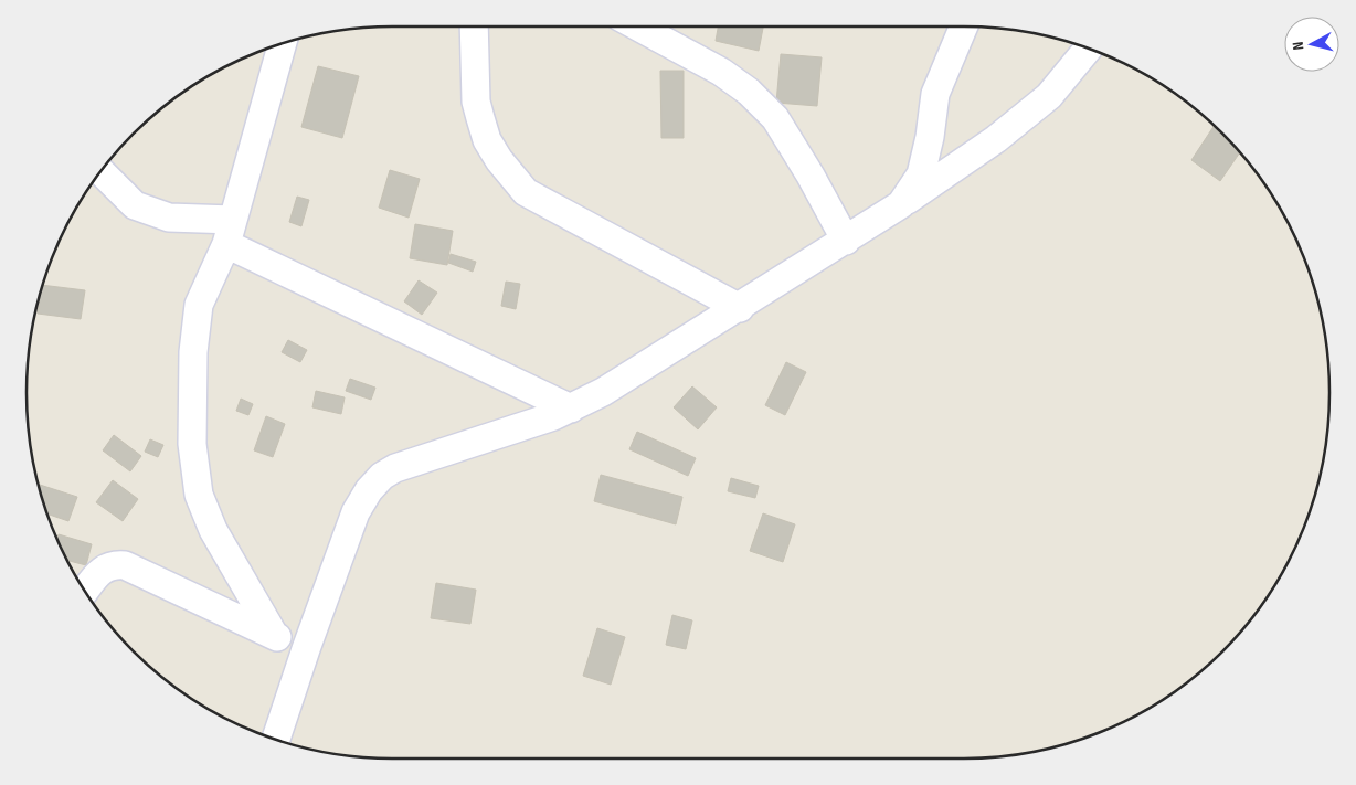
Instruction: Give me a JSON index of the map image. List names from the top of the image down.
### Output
{
  "north": "left"
}
